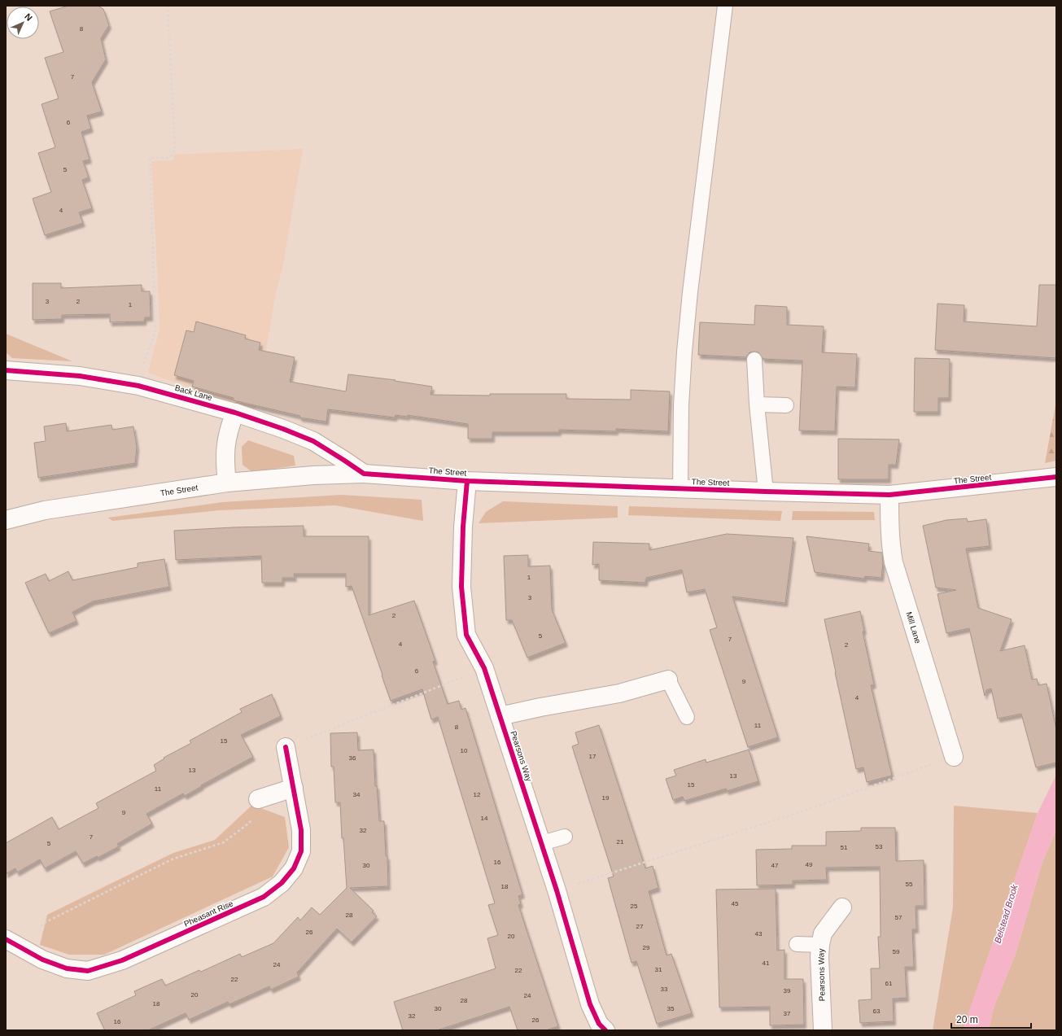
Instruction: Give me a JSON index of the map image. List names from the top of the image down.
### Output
{
  "streets": {
    "street": [
      "Back Lane",
      "The Street",
      "Mill Lane",
      "Pearsons Way",
      "Pheasant Rise"
    ]
  },
  "crossings": [
    ["Back Lane", "The Street"],
    ["The Street", "Mill Lane"],
    ["The Street", "Pearsons Way"]
  ],
  "water": ["Belstead Brook"],
  "house_numbers": [
    "8",
    "7",
    "6",
    "5",
    "4",
    "3",
    "2",
    "1",
    "1",
    "3",
    "2",
    "5",
    "7",
    "4",
    "2",
    "6",
    "9",
    "4",
    "11",
    "8",
    "15",
    "10",
    "17",
    "36",
    "13",
    "13",
    "15",
    "11",
    "34",
    "12",
    "19",
    "9",
    "14",
    "32",
    "7",
    "21",
    "5",
    "53",
    "51",
    "16",
    "49",
    "30",
    "47",
    "55",
    "18",
    "45",
    "25",
    "28",
    "57",
    "27",
    "26",
    "43",
    "20",
    "29",
    "59",
    "41",
    "24",
    "31",
    "22",
    "22",
    "61",
    "33",
    "39",
    "20",
    "24",
    "28",
    "18",
    "30",
    "35",
    "63",
    "37",
    "32",
    "26",
    "16"
  ],
  "scale_bar": "20 m",
  "north": "top right"
}
